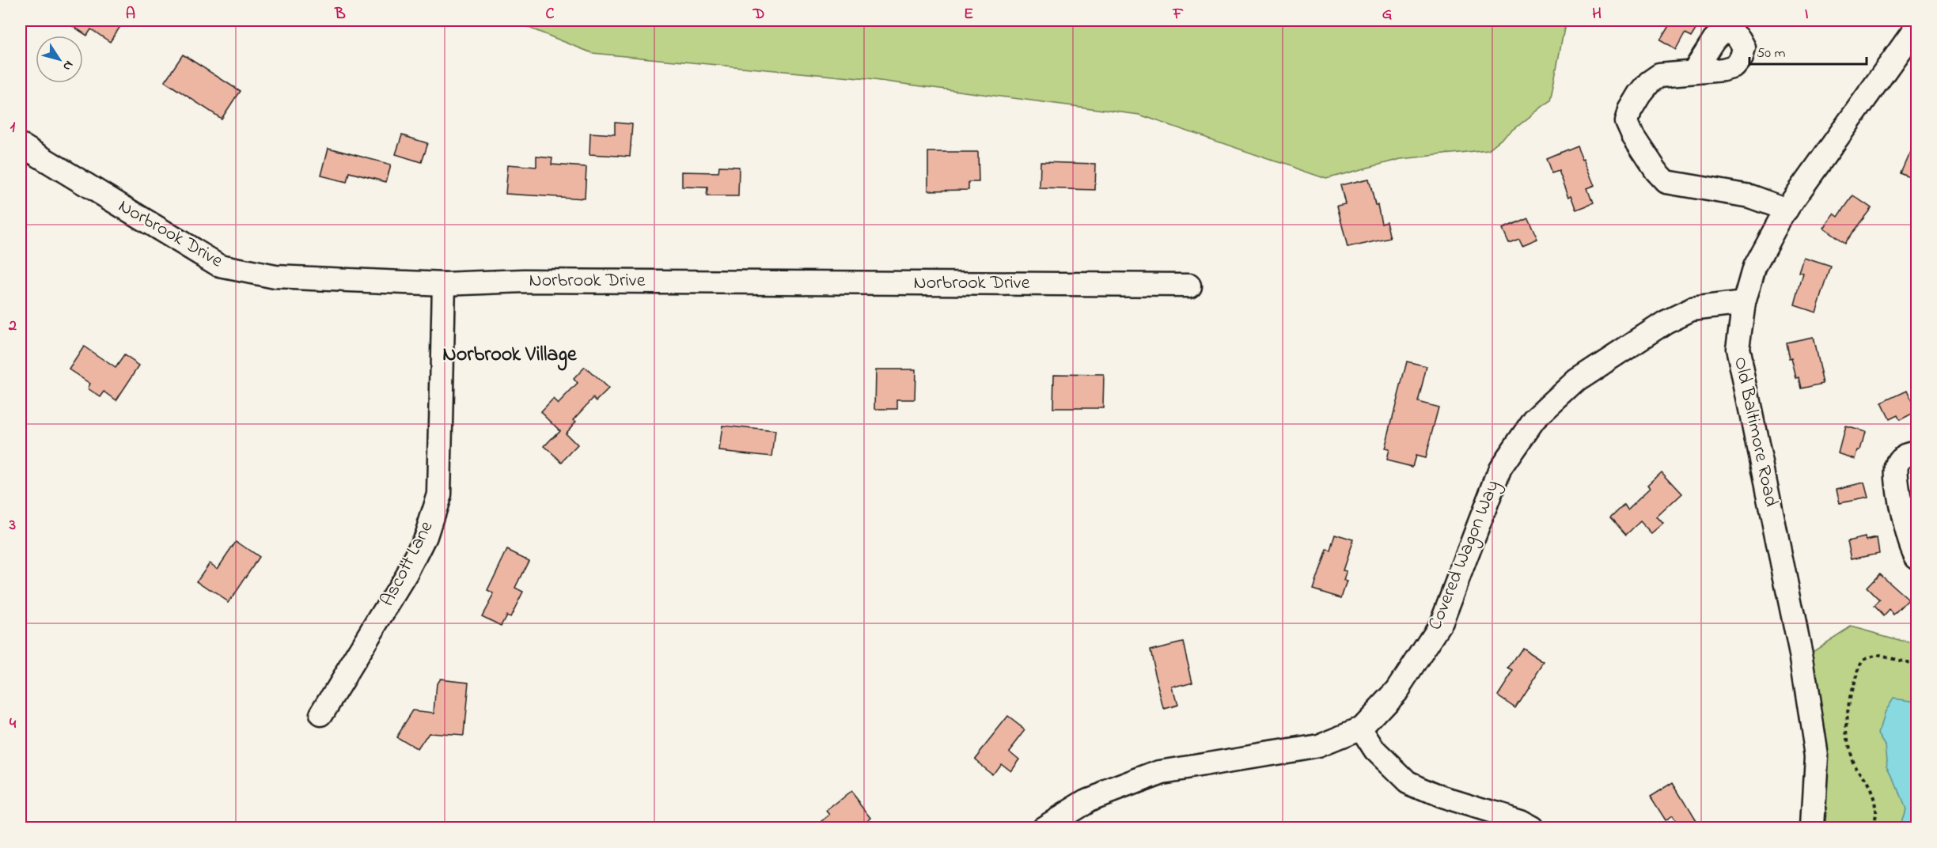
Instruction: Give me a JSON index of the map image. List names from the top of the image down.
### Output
{
  "streets": {
    "street": [
      "Norbrook Drive",
      "Old Baltimore Road",
      "Covered Wagon Way",
      "Ascott Lane"
    ]
  },
  "crossings": [
    ["Norbrook Drive", "Ascott Lane"],
    ["Old Baltimore Road", "Covered Wagon Way"]
  ],
  "districts": ["Norbrook Village"],
  "scale_bar": "50 m",
  "north": "bottom right",
  "grid": {
    "columns": [
      "A",
      "B",
      "C",
      "D",
      "E",
      "F",
      "G",
      "H",
      "I"
    ],
    "rows": [
      "1",
      "2",
      "3",
      "4"
    ]
  }
}
